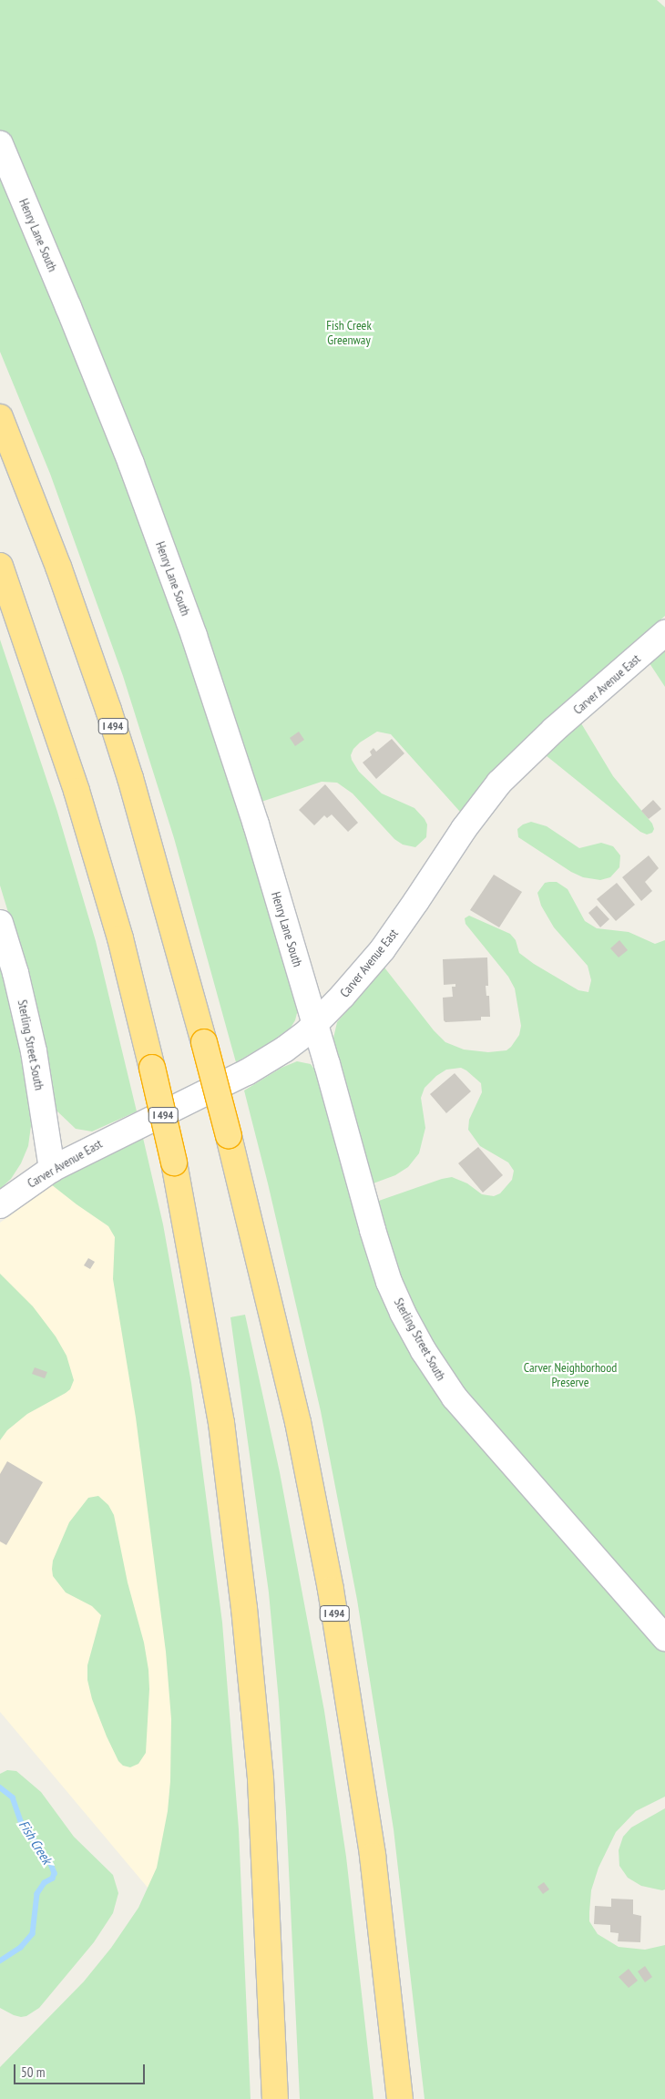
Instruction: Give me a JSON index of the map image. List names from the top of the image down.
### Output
{
  "streets": {
    "highway": ["I 494"],
    "street": ["Henry Lane South", "Carver Avenue East", "Sterling Street South"]
  },
  "crossings": [
    ["Henry Lane South", "Carver Avenue East"],
    ["Henry Lane South", "Sterling Street South"],
    ["Carver Avenue East", "Sterling Street South"]
  ],
  "water": ["Fish Creek"],
  "parks": ["Fish Creek Greenway", "Carver Neighborhood Preserve"],
  "scale_bar": "50 m"
}
